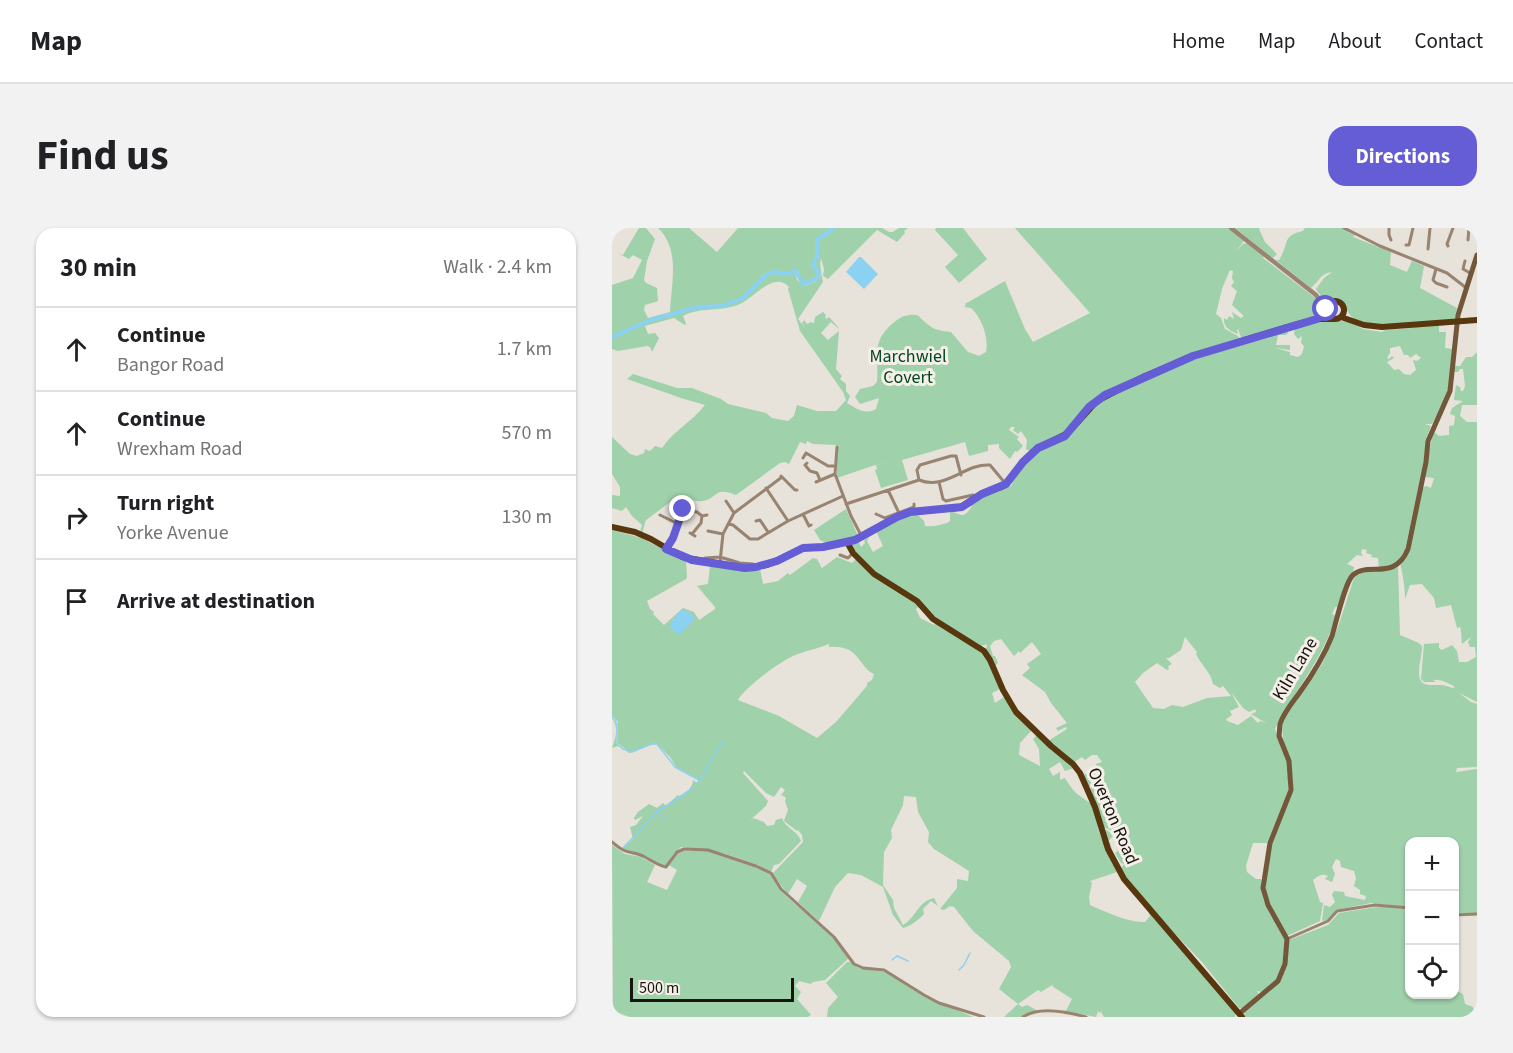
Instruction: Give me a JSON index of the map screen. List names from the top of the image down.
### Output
{
  "streets": {
    "main road": ["Kiln Lane", "Overton Road"]
  },
  "parks": ["Marchwiel Covert"],
  "scale_bar": "500 m",
  "page": {
    "header": "Map",
    "nav": [
      "Home",
      "Map",
      "About",
      "Contact"
    ],
    "title": "Find us",
    "buttons": "Directions",
    "heading": ["30 min", "Walk · 2.4 km"],
    "list": [
      ["Continue", "Bangor Road", "1.7 km"],
      ["Continue", "Wrexham Road", "570 m"],
      ["Turn right", "Yorke Avenue", "130 m"],
      "Arrive at destination"
    ],
    "map_buttons": ["+", "−"],
    "scale": "500 m"
  }
}
